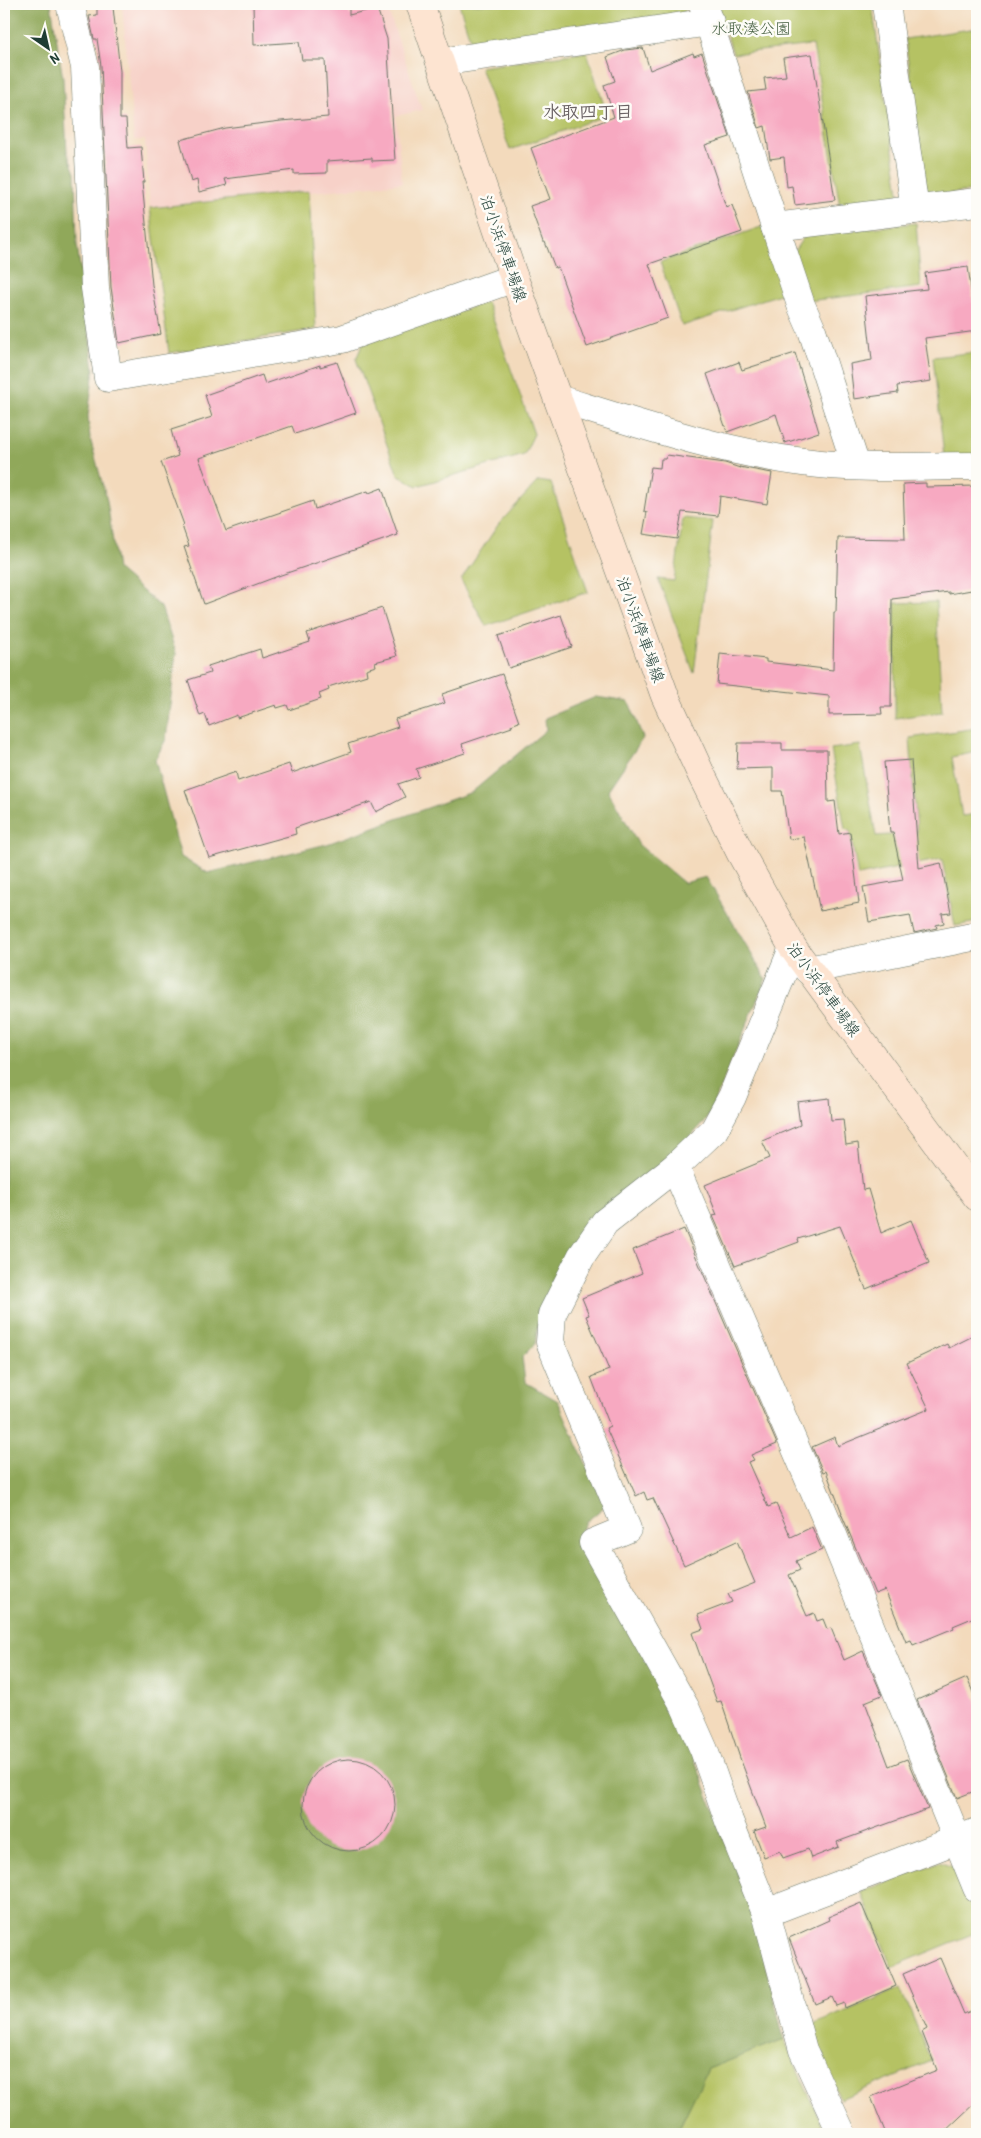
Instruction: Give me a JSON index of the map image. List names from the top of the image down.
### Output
{
  "streets": {
    "main road": ["泊小浜停車場線"]
  },
  "districts": ["水取四丁目"],
  "parks": ["水取湊公園"],
  "north": "bottom right"
}
